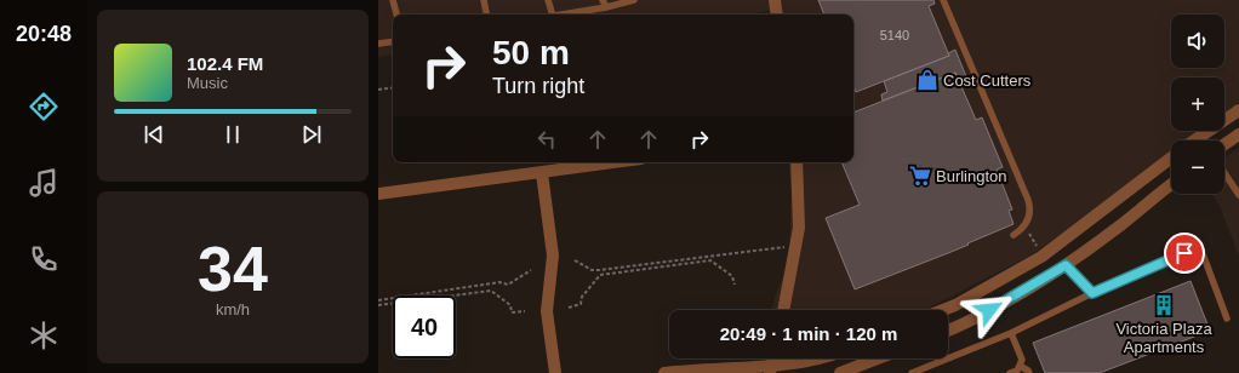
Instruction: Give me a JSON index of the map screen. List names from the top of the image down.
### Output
{
  "places": {
    "shop": ["Cost Cutters"],
    "supermarket": ["Burlington"],
    "building": ["Victoria Plaza Apartments"]
  },
  "house_numbers": ["5140"],
  "page": {
    "tabs": "20:48",
    "map_buttons": ["+", "−"],
    "turn": ["50 m", "Turn right"],
    "song": ["102.4 FM", "Music"],
    "tile": ["34", "km/h"],
    "limit": "40",
    "trip": "20:49 · 1 min · 120 m"
  }
}
